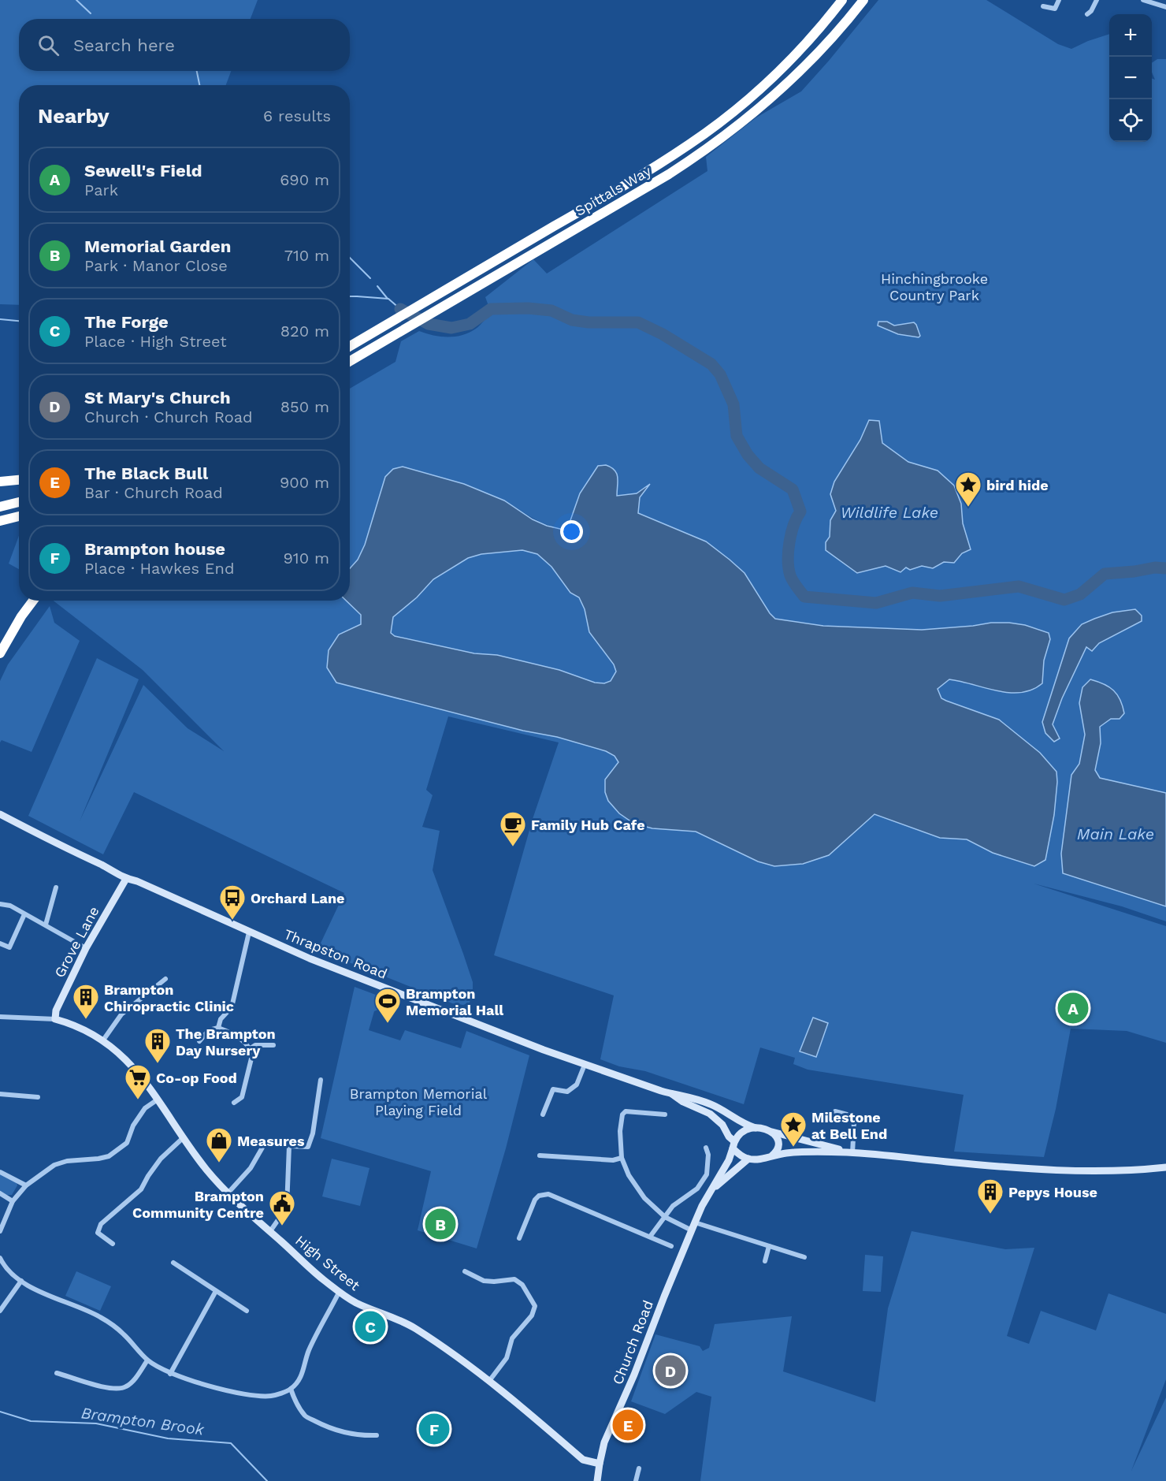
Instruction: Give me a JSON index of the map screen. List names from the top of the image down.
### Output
{
  "streets": {
    "highway": ["Spittals Way"],
    "main road": [
      "Grove Lane",
      "Thrapston Road",
      "High Street",
      "Church Road"
    ]
  },
  "crossings": [
    ["Grove Lane", "Thrapston Road"],
    ["Grove Lane", "High Street"],
    ["Thrapston Road", "Church Road"],
    ["High Street", "Church Road"]
  ],
  "water": ["Wildlife Lake", "Main Lake", "Brampton Brook"],
  "parks": ["Hinchingbrooke Country Park", "Brampton Memorial Playing Field"],
  "places": {
    "place": ["bird hide", "Milestone at Bell End"],
    "cafe": ["Family Hub Cafe"],
    "bus stop": ["Orchard Lane"],
    "building": ["Brampton Chiropractic Clinic", "The Brampton Day Nursery", "Pepys House"],
    "sports": ["Brampton Memorial Hall"],
    "supermarket": ["Co-op Food"],
    "shop": ["Measures"],
    "public building": ["Brampton Community Centre"]
  },
  "page": {
    "map_buttons": ["+", "−"],
    "search": "Search here",
    "heading": ["Nearby", "6 results"],
    "list": [
      {
        "mark": "A",
        "name": "Sewell's Field",
        "note": "Park",
        "value": "690 m"
      },
      {
        "mark": "B",
        "name": "Memorial Garden",
        "note": "Park · Manor Close",
        "value": "710 m"
      },
      {
        "mark": "C",
        "name": "The Forge",
        "note": "Place · High Street",
        "value": "820 m"
      },
      {
        "mark": "D",
        "name": "St Mary's Church",
        "note": "Church · Church Road",
        "value": "850 m"
      },
      {
        "mark": "E",
        "name": "The Black Bull",
        "note": "Bar · Church Road",
        "value": "900 m"
      },
      {
        "mark": "F",
        "name": "Brampton house",
        "note": "Place · Hawkes End",
        "value": "910 m"
      }
    ],
    "pins": [
      "A",
      "B",
      "C",
      "D",
      "E",
      "F"
    ]
  }
}
